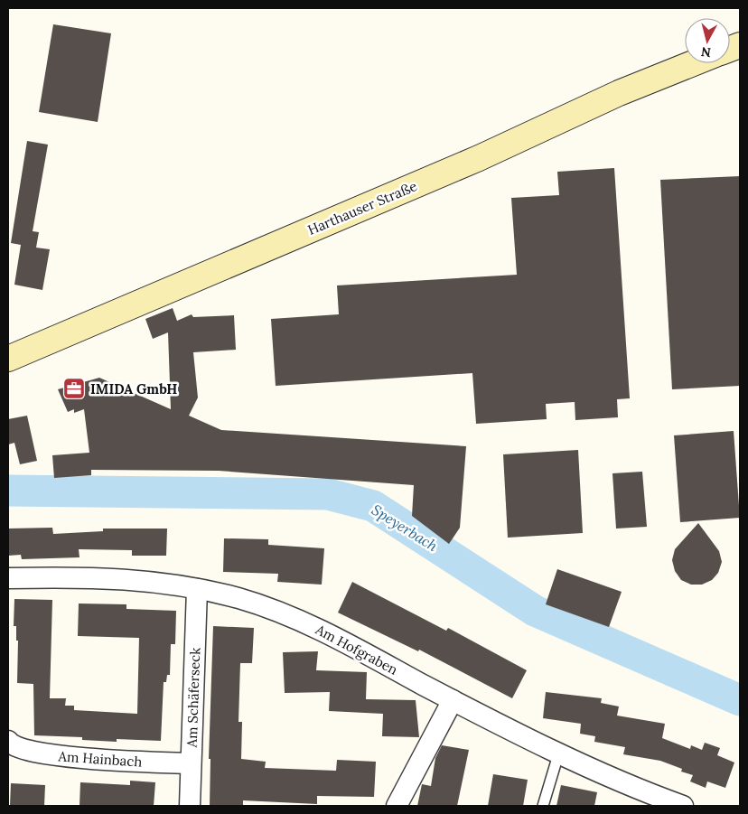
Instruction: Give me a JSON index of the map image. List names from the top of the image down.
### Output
{
  "streets": {
    "main road": ["Harthauser Straße"],
    "street": ["Am Hofgraben", "Am Schäferseck", "Am Hainbach"]
  },
  "crossings": [
    ["Am Hofgraben", "Am Schäferseck"],
    ["Am Schäferseck", "Am Hainbach"]
  ],
  "water": ["Speyerbach"],
  "places": {
    "office": ["IMIDA GmbH"]
  },
  "north": "bottom"
}
